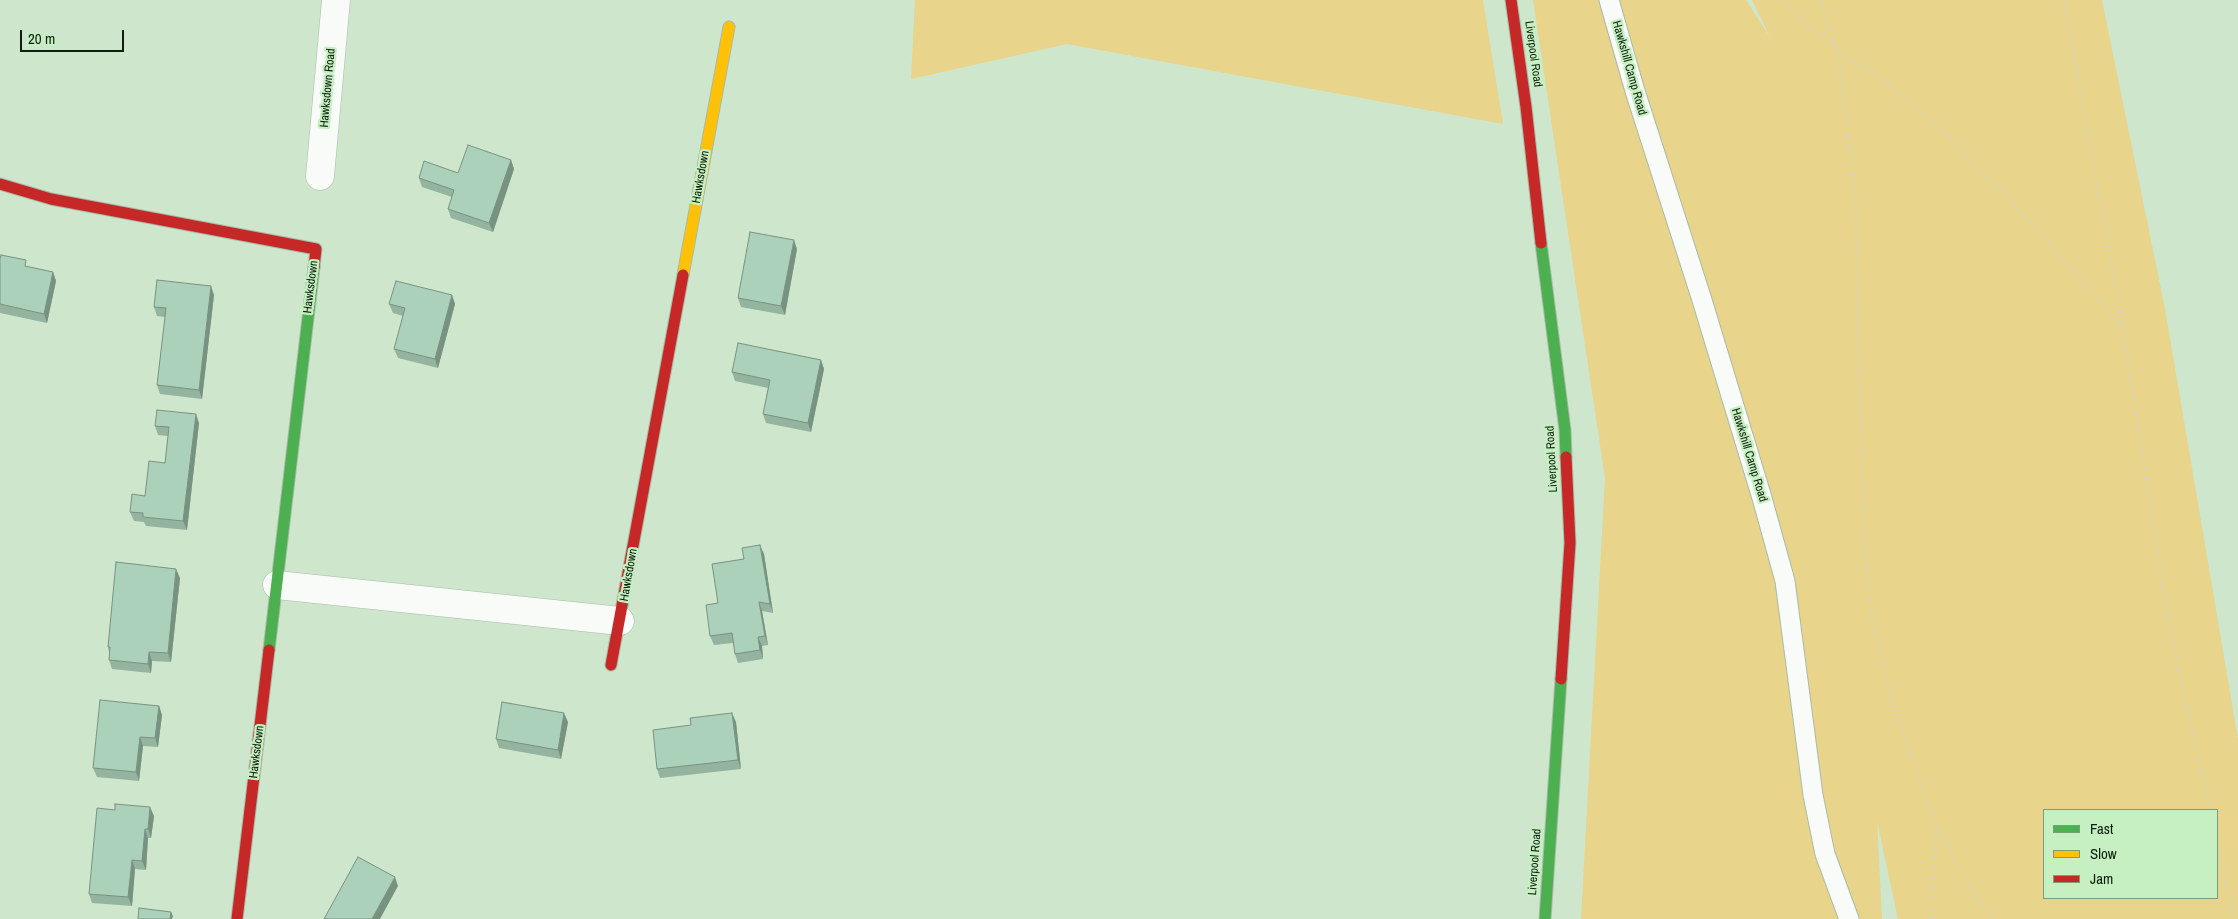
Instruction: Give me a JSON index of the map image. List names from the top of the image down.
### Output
{
  "streets": {
    "street": ["Liverpool Road", "Hawksdown Road", "Hawksdown"],
    "lane": ["Hawkshill Camp Road"]
  },
  "legend": ["Fast", "Slow", "Jam"],
  "scale_bar": "20 m"
}
